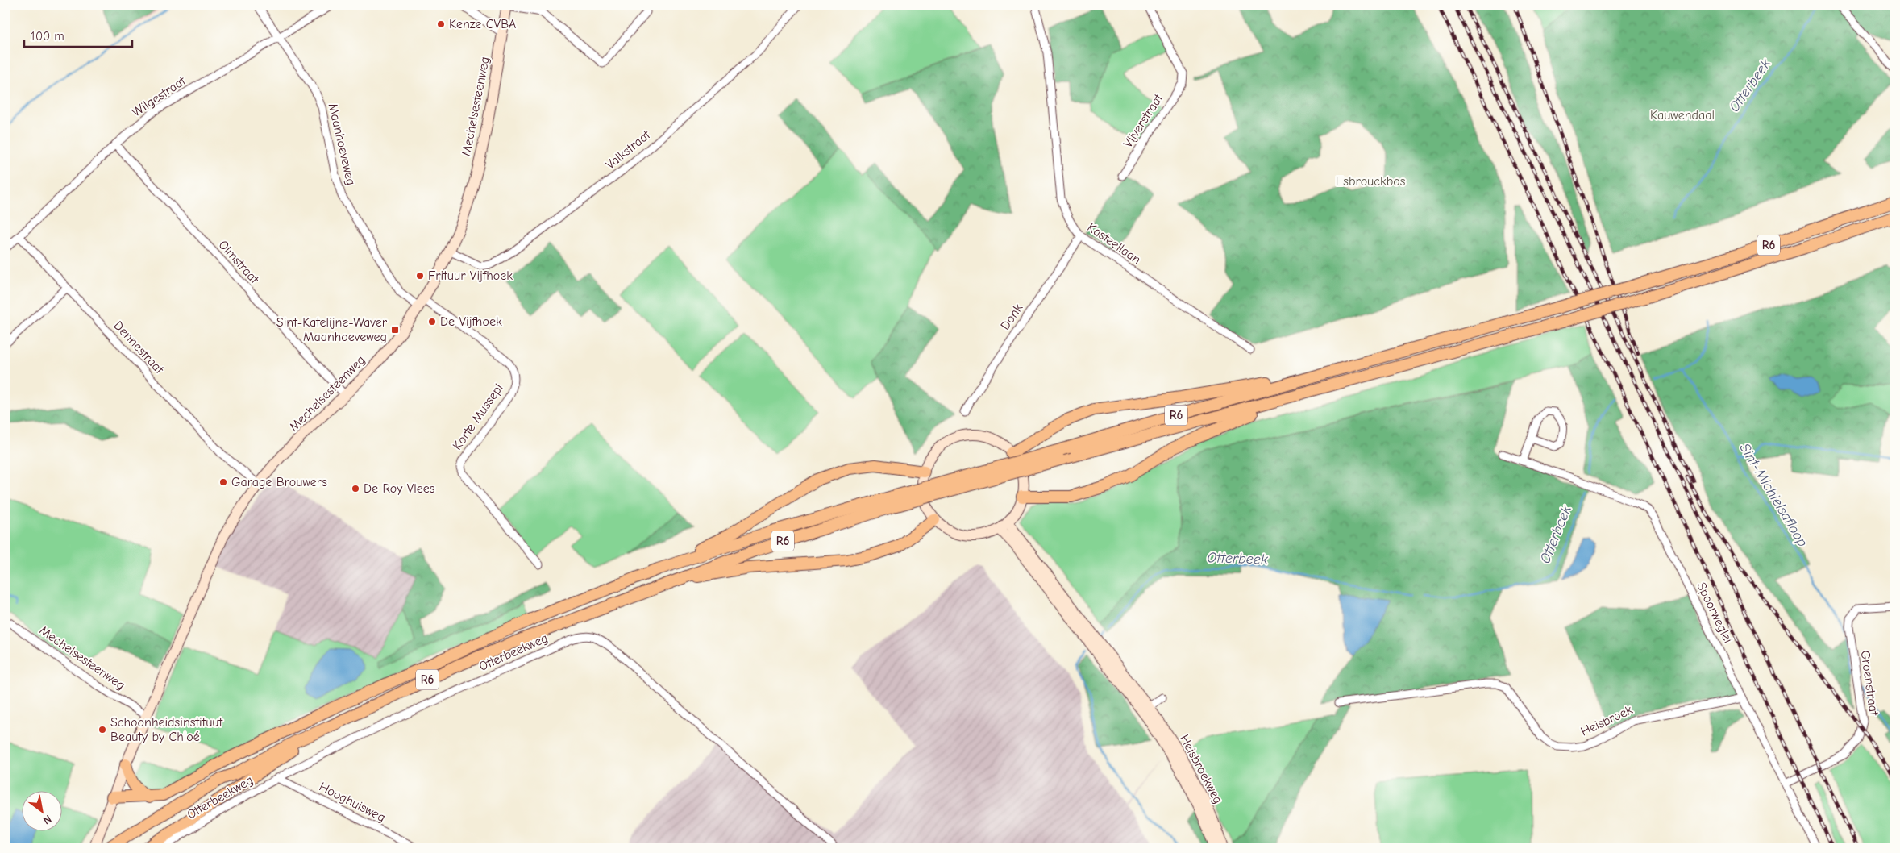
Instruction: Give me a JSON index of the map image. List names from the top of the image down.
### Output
{
  "streets": {
    "main road": ["Mechelsesteenweg", "R6", "Heisbroekweg"],
    "street": [
      "Wilgestraat",
      "Vijverstraat",
      "Maanhoeveweg",
      "Valkstraat",
      "Kasteellaan",
      "Olmstraat",
      "Donk",
      "Dennestraat",
      "Korte Mussepi",
      "Spoorweglei",
      "Otterbeekweg",
      "Groenstraat",
      "Heisbroek",
      "Hooghuisweg"
    ]
  },
  "crossings": [
    ["Wilgestraat", "Maanhoeveweg"],
    ["Wilgestraat", "Olmstraat"],
    ["Wilgestraat", "Dennestraat"],
    ["Mechelsesteenweg", "Maanhoeveweg"],
    ["Mechelsesteenweg", "Valkstraat"],
    ["Mechelsesteenweg", "Olmstraat"],
    ["Mechelsesteenweg", "Dennestraat"],
    ["Mechelsesteenweg", "Korte Mussepi"],
    ["Maanhoeveweg", "Korte Mussepi"],
    ["Kasteellaan", "Donk"],
    ["Spoorweglei", "Groenstraat"],
    ["Spoorweglei", "Heisbroek"],
    ["Otterbeekweg", "Hooghuisweg"]
  ],
  "water": ["Otterbeek", "Sint-Michielsafloop"],
  "parks": ["Kauwendaal", "Esbrouckbos"],
  "places": {
    "other": [
      "Kenze CVBA",
      "Frituur Vijfhoek",
      "De Vijfhoek",
      "Garage Brouwers",
      "De Roy Vlees",
      "Schoonheidsinstituut Beauty by Chloé"
    ],
    "transit": ["Sint-Katelijne-Waver Maanhoeveweg"]
  },
  "scale_bar": "100 m",
  "north": "bottom right"
}
